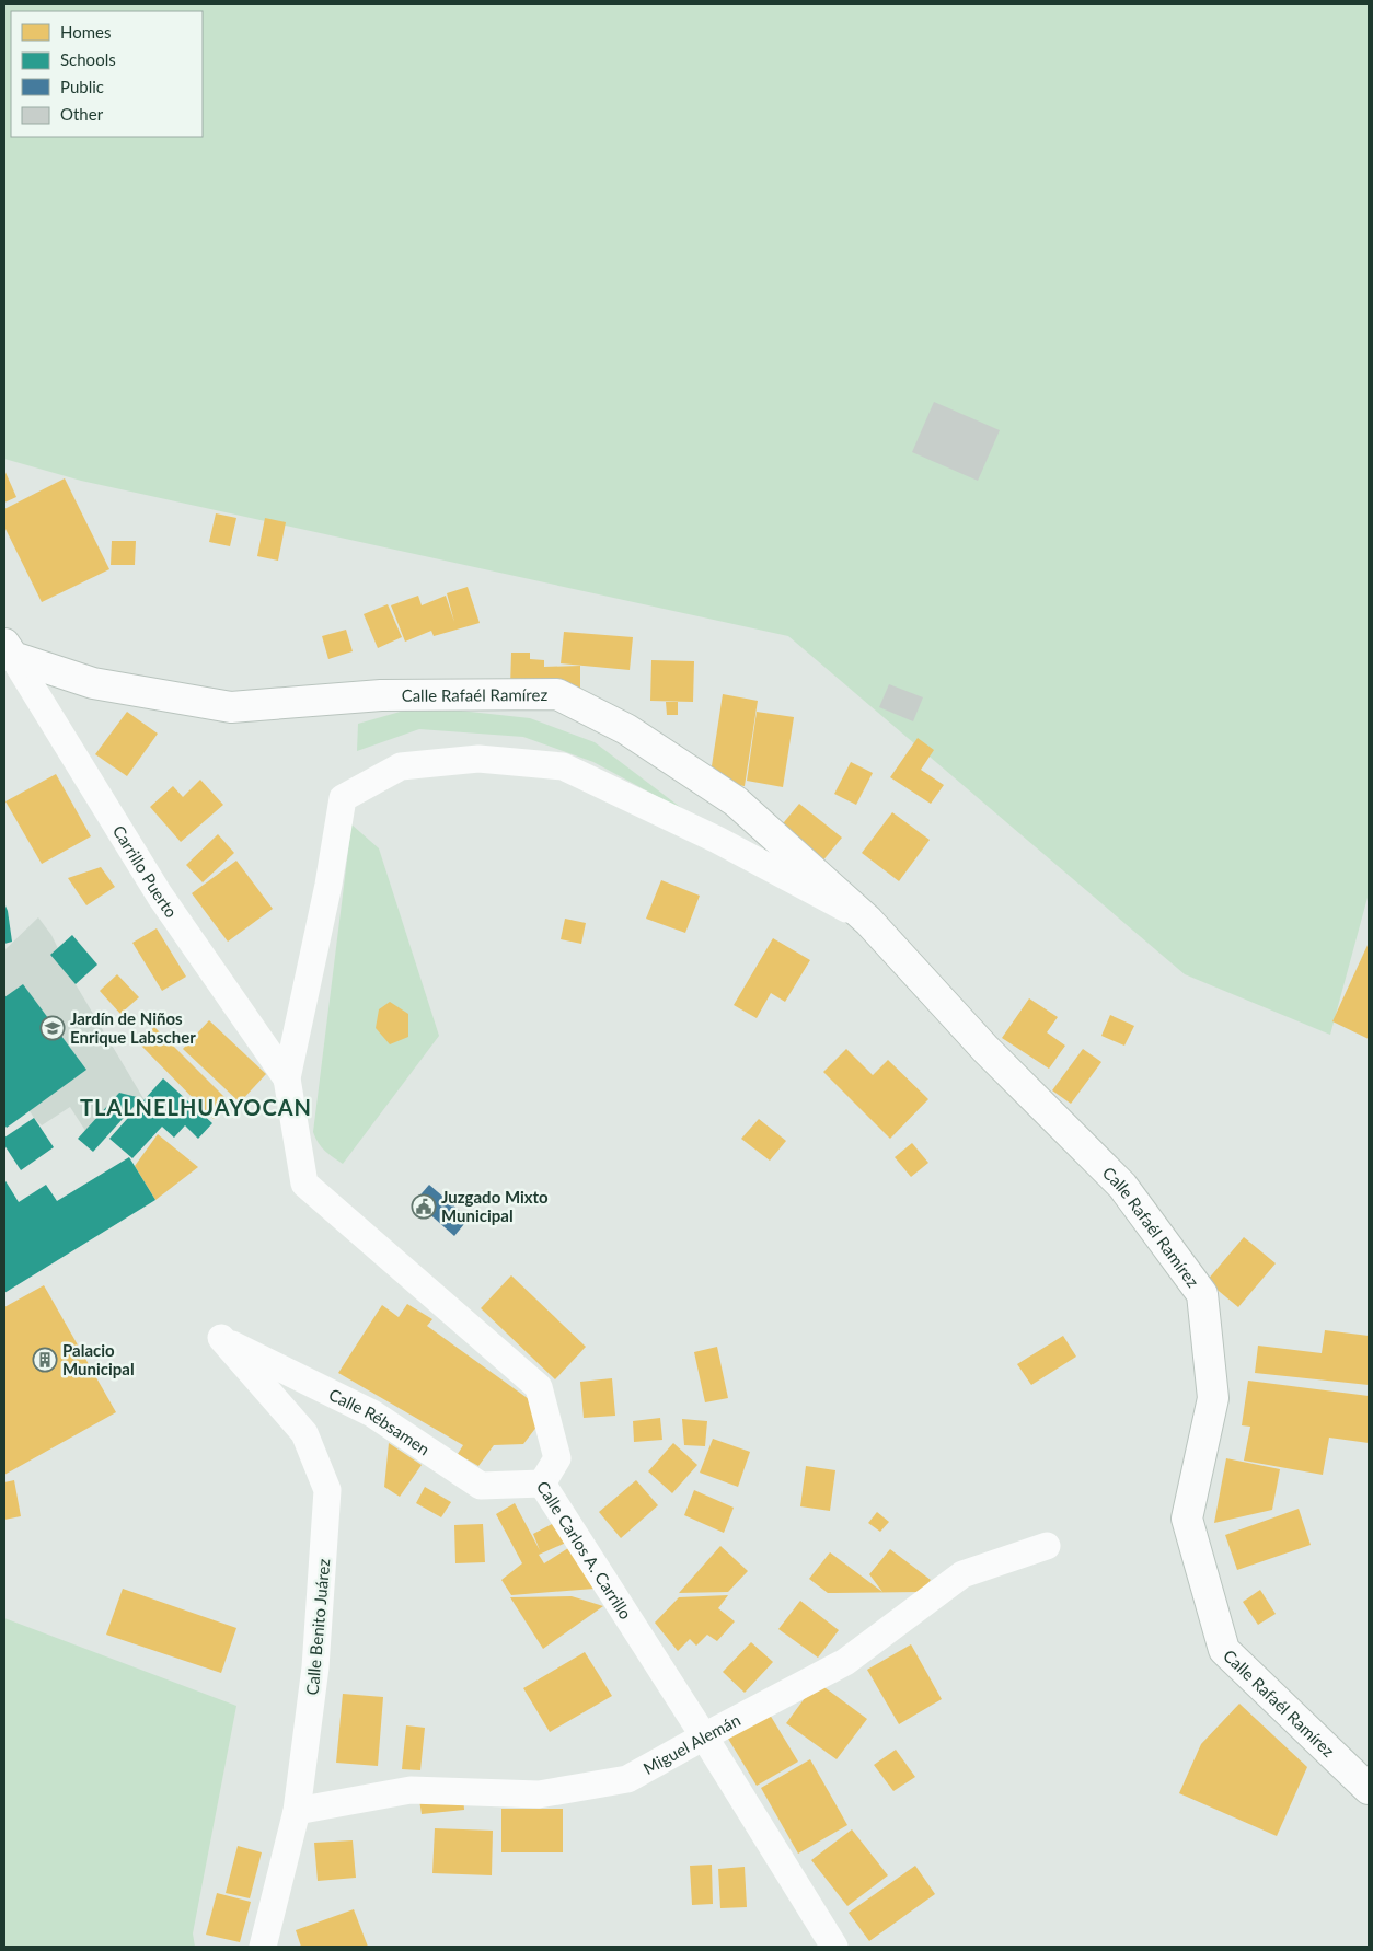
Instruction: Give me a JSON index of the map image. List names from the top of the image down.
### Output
{
  "streets": {
    "main road": ["Calle Rafaél Ramírez"],
    "street": [
      "Carrillo Puerto",
      "Calle Rébsamen",
      "Calle Carlos A. Carrillo",
      "Calle Benito Juárez",
      "Miguel Alemán"
    ]
  },
  "crossings": [
    ["Calle Rafaél Ramírez", "Carrillo Puerto"],
    ["Calle Rafaél Ramírez", "Calle Carlos A. Carrillo"],
    ["Carrillo Puerto", "Calle Carlos A. Carrillo"],
    ["Calle Rébsamen", "Calle Carlos A. Carrillo"],
    ["Calle Rébsamen", "Calle Benito Juárez"],
    ["Calle Carlos A. Carrillo", "Miguel Alemán"],
    ["Calle Benito Juárez", "Miguel Alemán"]
  ],
  "districts": ["TLALNELHUAYOCAN"],
  "places": {
    "school or university": ["Jardín de Niños Enrique Labscher"],
    "public building": ["Juzgado Mixto Municipal"],
    "building": ["Palacio Municipal"]
  },
  "legend": [
    "Homes",
    "Schools",
    "Public",
    "Other"
  ]
}
